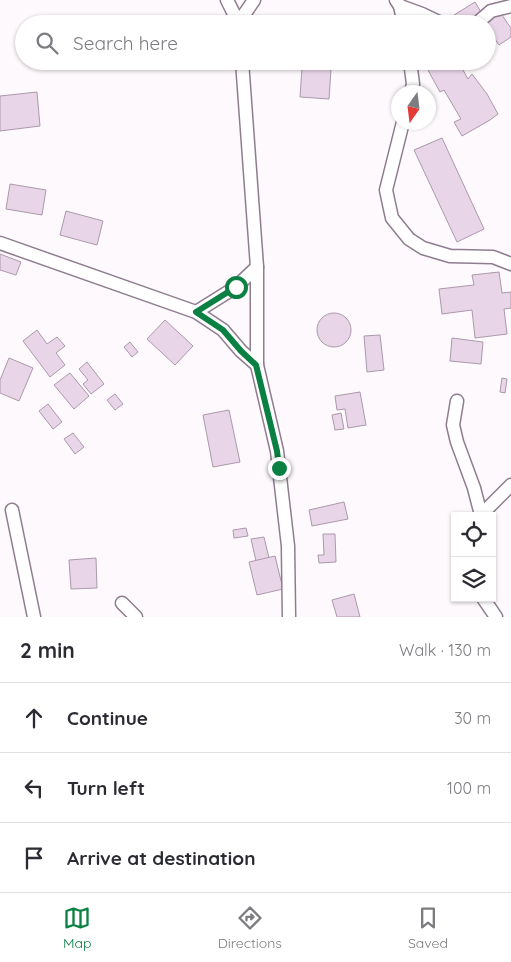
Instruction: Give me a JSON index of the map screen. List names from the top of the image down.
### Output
{
  "north": "bottom",
  "page": {
    "search": "Search here",
    "heading": ["2 min", "Walk · 130 m"],
    "list": [
      ["Continue", "30 m"],
      ["Turn left", "100 m"],
      "Arrive at destination"
    ],
    "nav": ["Map", "Directions", "Saved"]
  }
}
